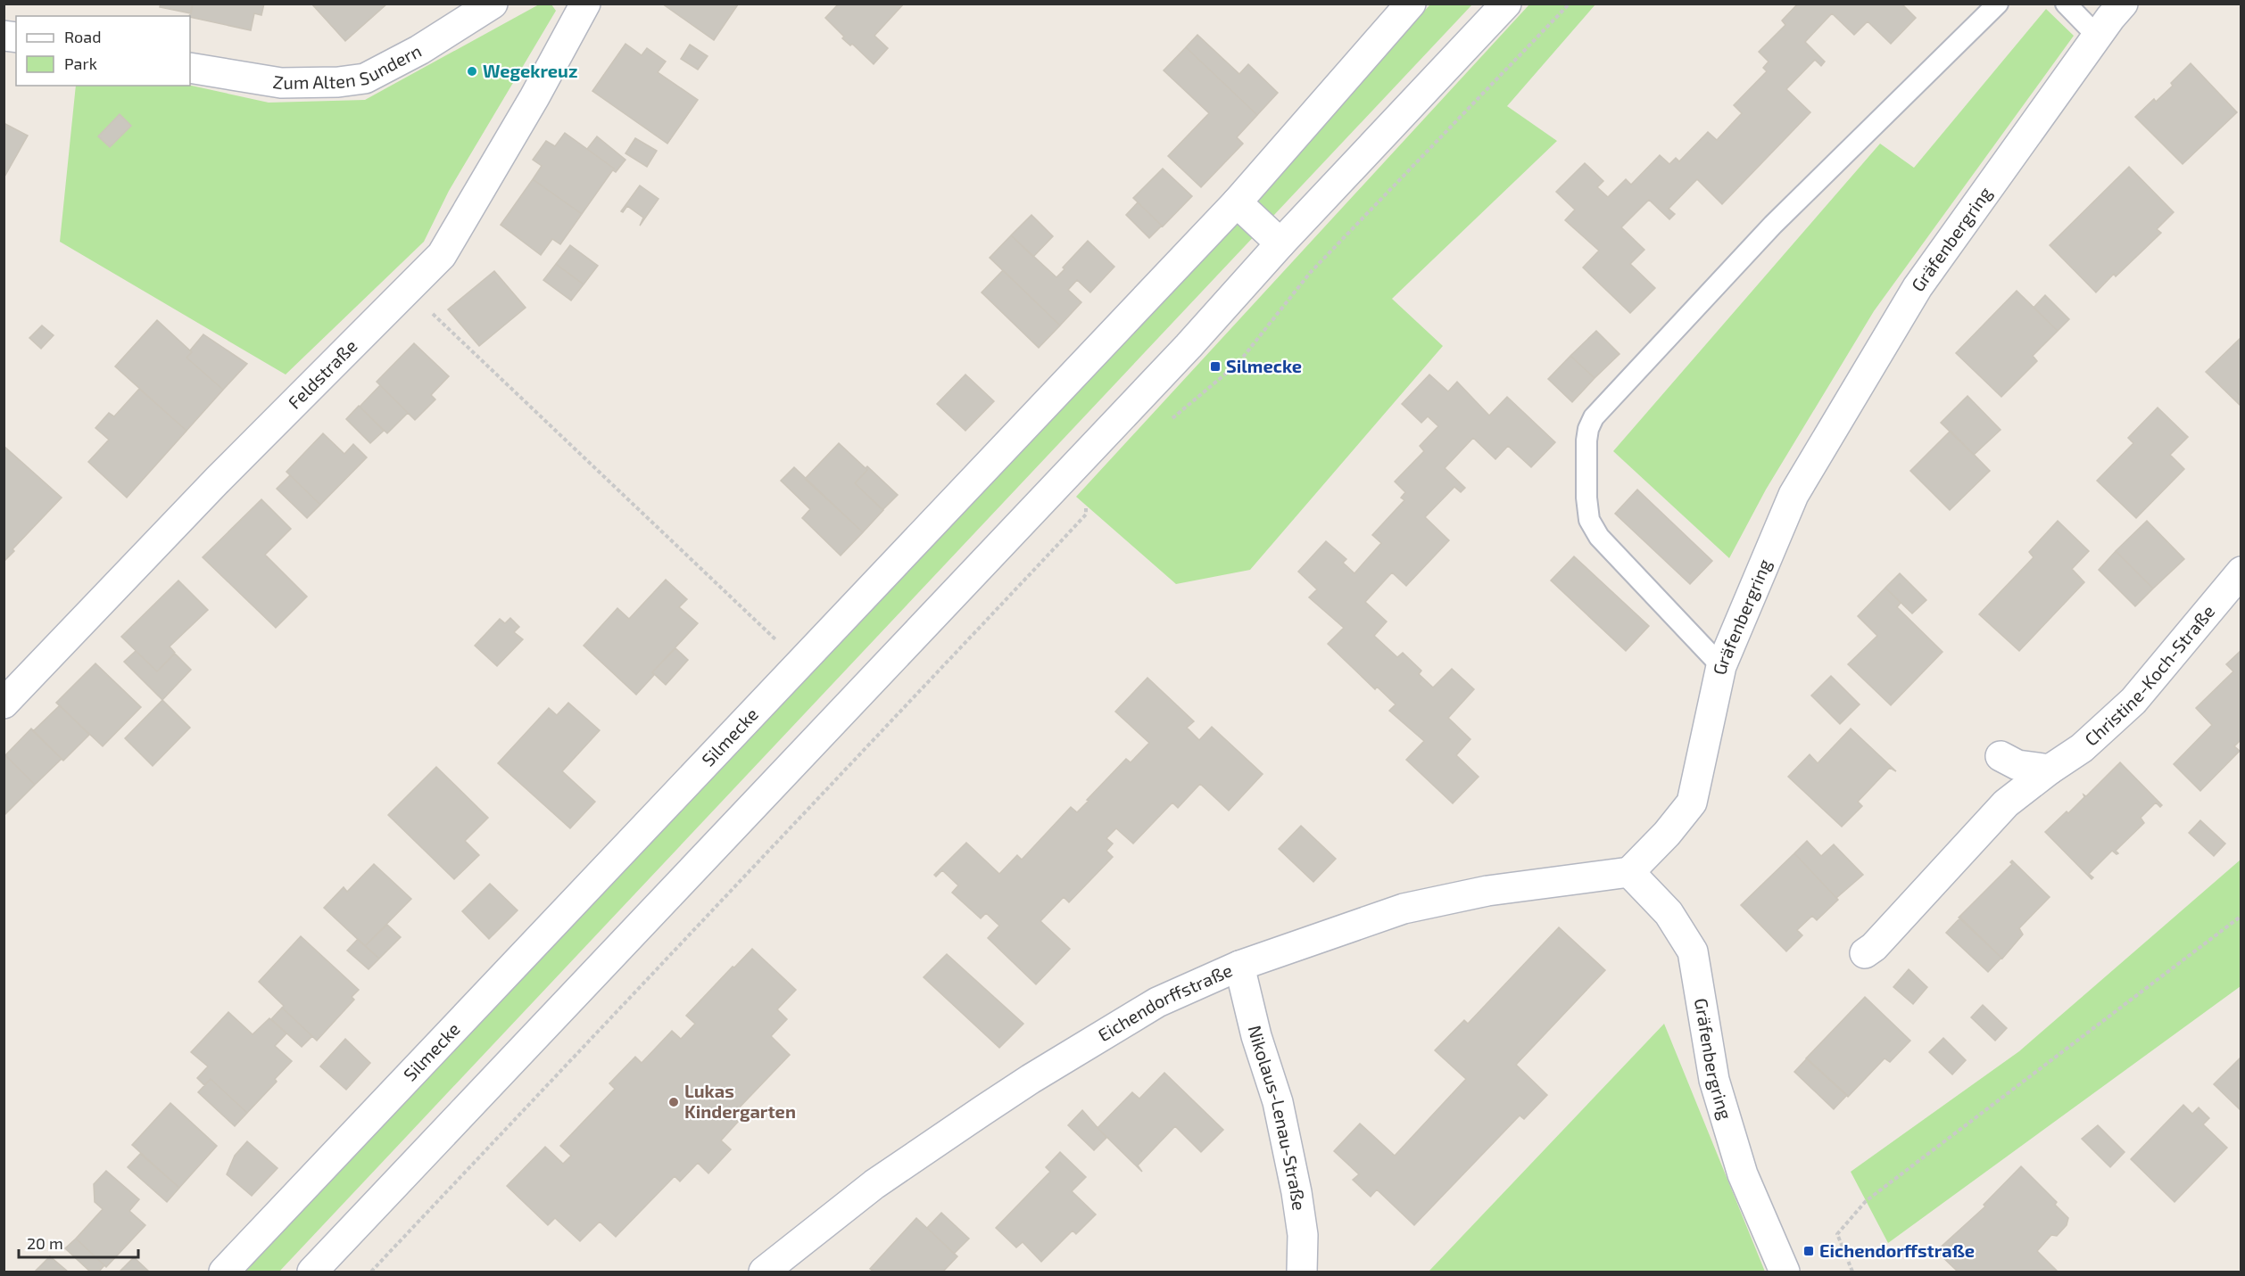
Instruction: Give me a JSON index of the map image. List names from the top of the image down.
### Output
{
  "streets": {
    "street": [
      "Zum Alten Sundern",
      "Gräfenbergring",
      "Feldstraße",
      "Christine-Koch-Straße",
      "Silmecke",
      "Eichendorffstraße",
      "Nikolaus-Lenau-Straße"
    ]
  },
  "crossings": [
    ["Gräfenbergring", "Eichendorffstraße"],
    ["Eichendorffstraße", "Nikolaus-Lenau-Straße"]
  ],
  "places": {
    "other": ["Wegekreuz", "Lukas Kindergarten"],
    "transit": ["Silmecke", "Eichendorffstraße"]
  },
  "legend": ["Road", "Park"],
  "scale_bar": "20 m"
}
